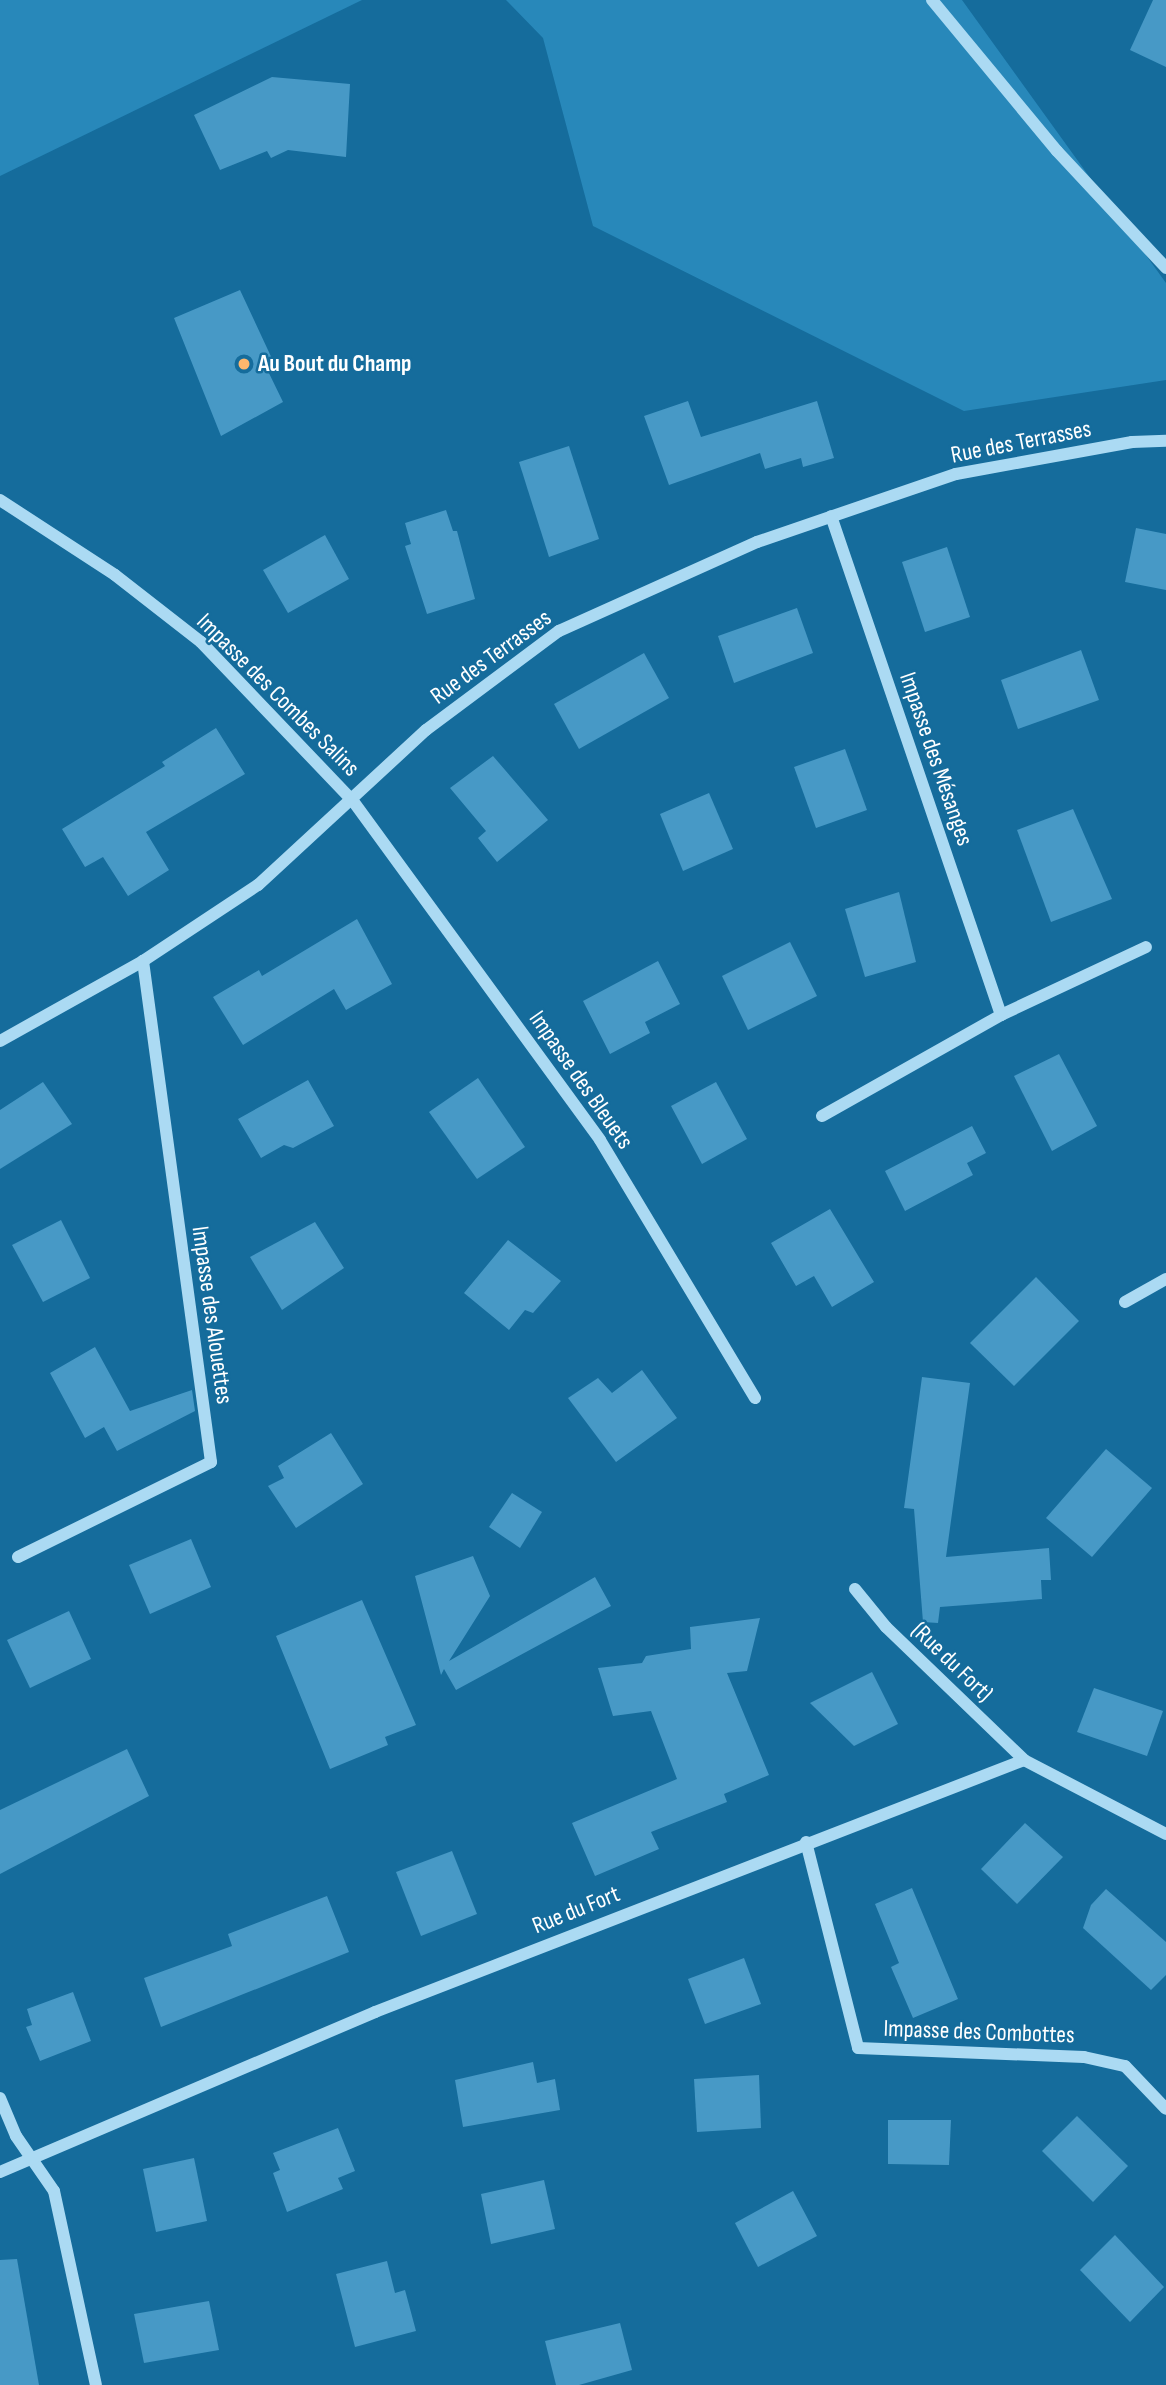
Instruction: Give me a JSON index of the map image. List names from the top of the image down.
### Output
{
  "streets": {
    "street": [
      "Rue des Terrasses",
      "Impasse des Combes Salins",
      "Impasse des Mésanges",
      "Impasse des Bleuets",
      "Impasse des Alouettes",
      "(Rue du Fort)",
      "Rue du Fort",
      "Impasse des Combottes"
    ]
  },
  "crossings": [
    ["Rue des Terrasses", "Impasse des Combes Salins"],
    ["Rue des Terrasses", "Impasse des Mésanges"],
    ["Rue des Terrasses", "Impasse des Bleuets"],
    ["Rue des Terrasses", "Impasse des Alouettes"],
    ["Impasse des Combes Salins", "Impasse des Bleuets"],
    ["(Rue du Fort)", "Rue du Fort"],
    ["Rue du Fort", "Impasse des Combottes"]
  ],
  "places": ["Au Bout du Champ"]
}
